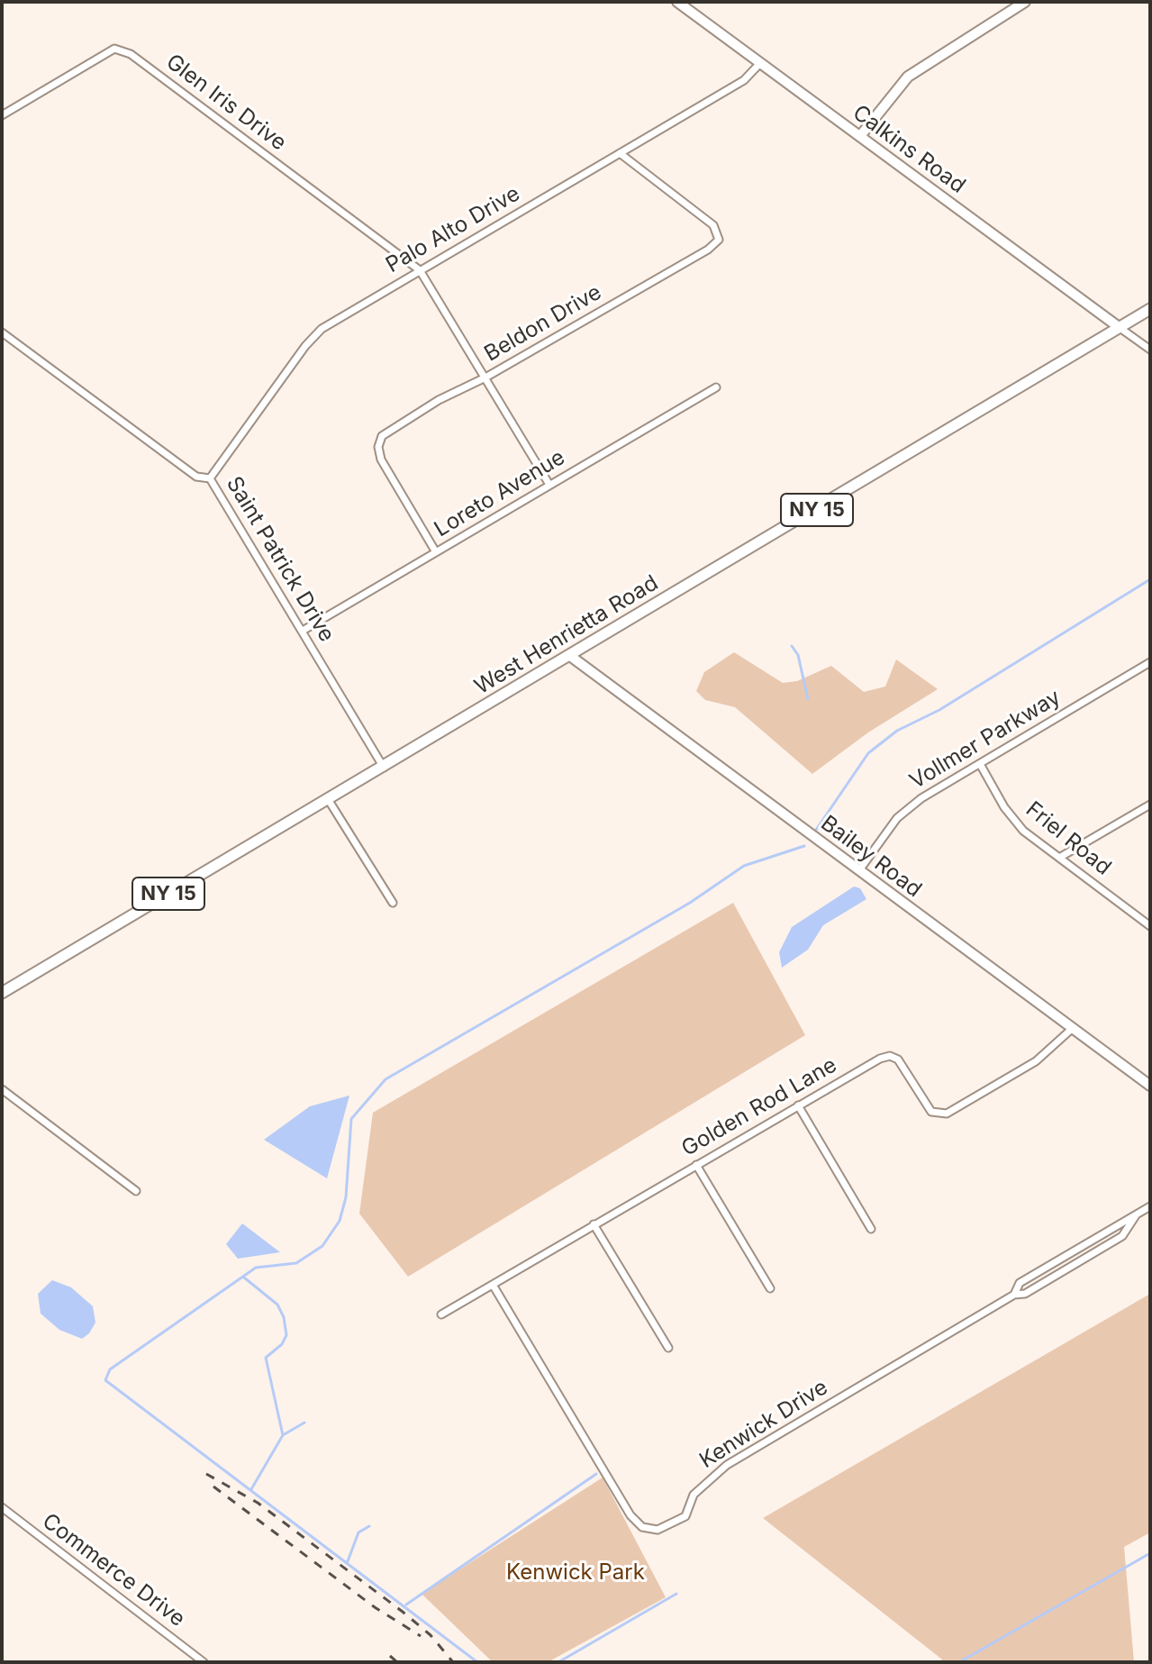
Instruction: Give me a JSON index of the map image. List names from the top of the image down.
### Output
{
  "streets": {
    "main road": ["NY 15", "West Henrietta Road"],
    "street": [
      "Glen Iris Drive",
      "Calkins Road",
      "Palo Alto Drive",
      "Beldon Drive",
      "Loreto Avenue",
      "Saint Patrick Drive",
      "Vollmer Parkway",
      "Friel Road",
      "Bailey Road",
      "Golden Rod Lane",
      "Kenwick Drive",
      "Commerce Drive"
    ]
  },
  "crossings": [
    ["Glen Iris Drive", "Palo Alto Drive"],
    ["Calkins Road", "Palo Alto Drive"],
    ["Calkins Road", "West Henrietta Road"],
    ["Palo Alto Drive", "Beldon Drive"],
    ["Palo Alto Drive", "Saint Patrick Drive"],
    ["Beldon Drive", "Loreto Avenue"],
    ["Loreto Avenue", "Saint Patrick Drive"],
    ["Saint Patrick Drive", "West Henrietta Road"],
    ["West Henrietta Road", "Bailey Road"],
    ["Vollmer Parkway", "Friel Road"],
    ["Vollmer Parkway", "Bailey Road"],
    ["Bailey Road", "Golden Rod Lane"],
    ["Golden Rod Lane", "Kenwick Drive"]
  ],
  "parks": ["Kenwick Park"]
}
